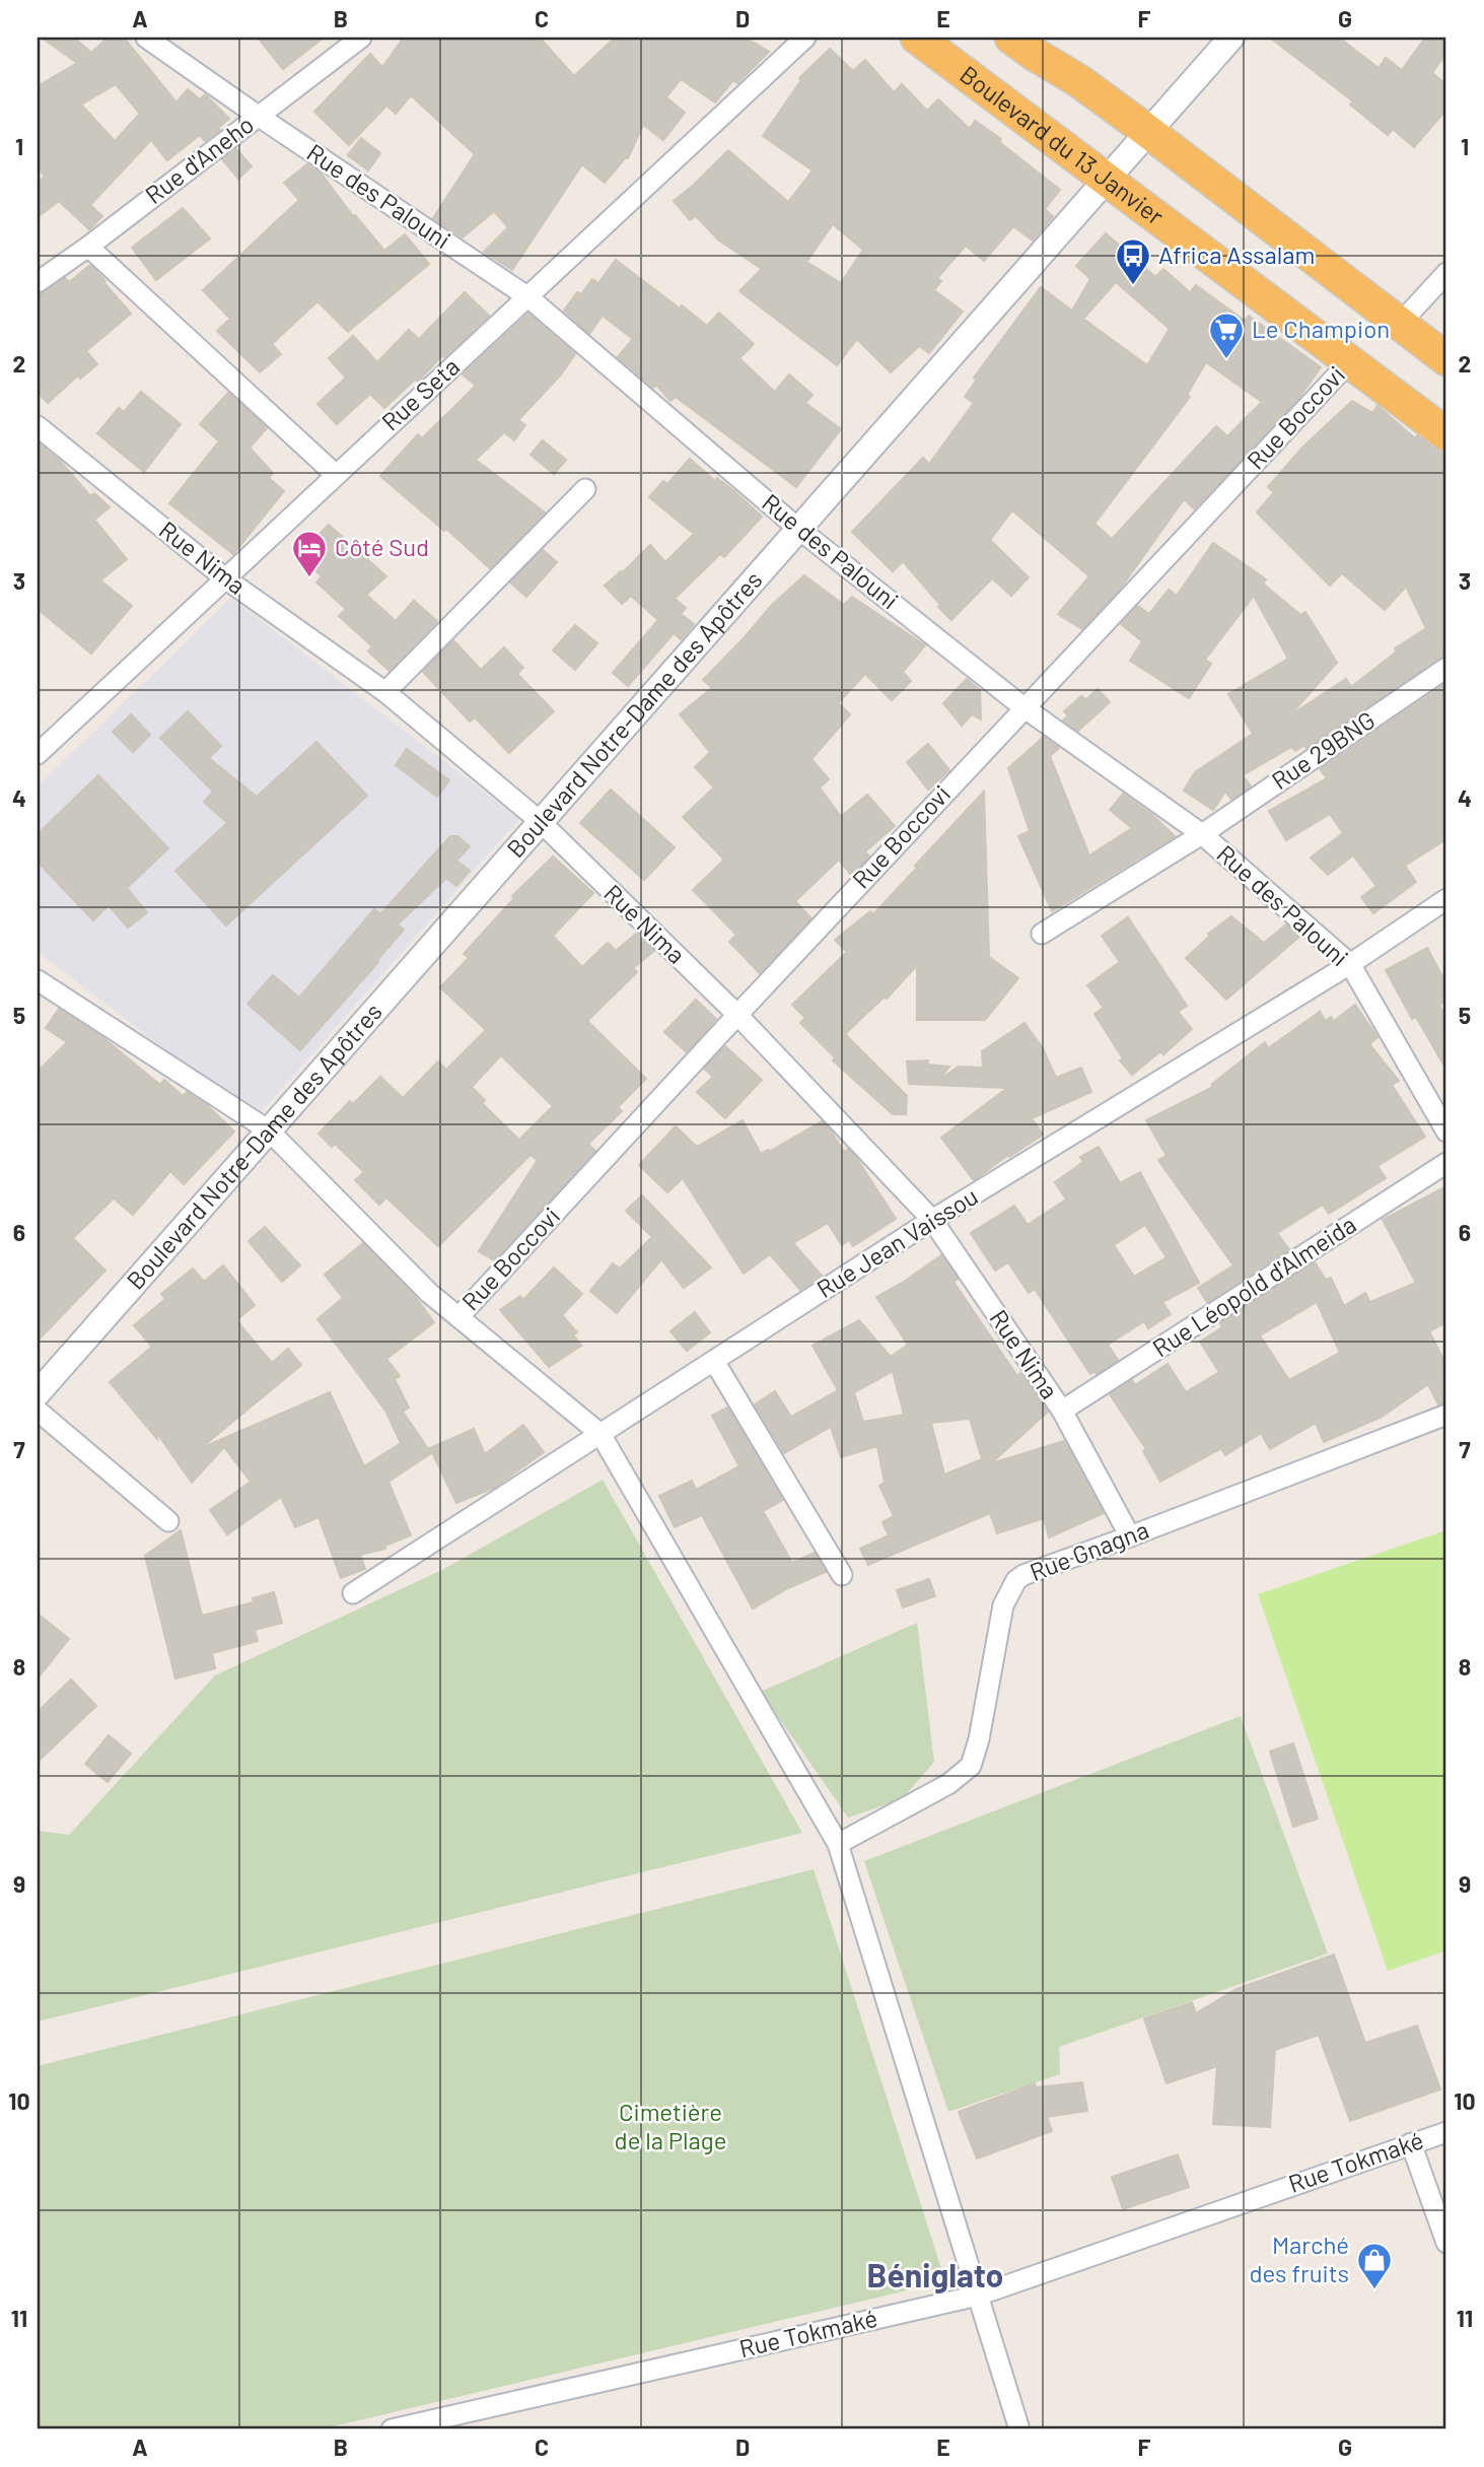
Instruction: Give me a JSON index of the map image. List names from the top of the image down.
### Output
{
  "streets": {
    "highway": ["Boulevard du 13 Janvier"],
    "street": [
      "Rue d'Aneho",
      "Rue des Palouni",
      "Rue Seta",
      "Rue Boccovi",
      "Rue Nima",
      "Boulevard Notre-Dame des Apôtres",
      "Rue 29BNG",
      "Rue Jean Vaissou",
      "Rue Léopold d'Almeida",
      "Rue Gnagna",
      "Rue Tokmaké"
    ]
  },
  "crossings": [
    ["Boulevard du 13 Janvier", "Rue Boccovi"],
    ["Boulevard du 13 Janvier", "Boulevard Notre-Dame des Apôtres"],
    ["Rue d'Aneho", "Rue des Palouni"],
    ["Rue des Palouni", "Rue Seta"],
    ["Rue des Palouni", "Rue Boccovi"],
    ["Rue des Palouni", "Boulevard Notre-Dame des Apôtres"],
    ["Rue des Palouni", "Rue 29BNG"],
    ["Rue des Palouni", "Rue Jean Vaissou"],
    ["Rue Seta", "Rue Nima"],
    ["Rue Boccovi", "Rue Nima"],
    ["Rue Nima", "Boulevard Notre-Dame des Apôtres"],
    ["Rue Nima", "Rue Jean Vaissou"],
    ["Rue Nima", "Rue Léopold d'Almeida"],
    ["Rue Nima", "Rue Gnagna"]
  ],
  "districts": ["Béniglato"],
  "parks": ["Cimetière de la Plage"],
  "places": {
    "bus stop": ["Africa Assalam"],
    "supermarket": ["Le Champion"],
    "hotel": ["Côté Sud"],
    "shop": ["Marché des fruits"]
  },
  "grid": {
    "columns": [
      "A",
      "B",
      "C",
      "D",
      "E",
      "F",
      "G"
    ],
    "rows": [
      "1",
      "2",
      "3",
      "4",
      "5",
      "6",
      "7",
      "8",
      "9",
      "10",
      "11"
    ]
  }
}
